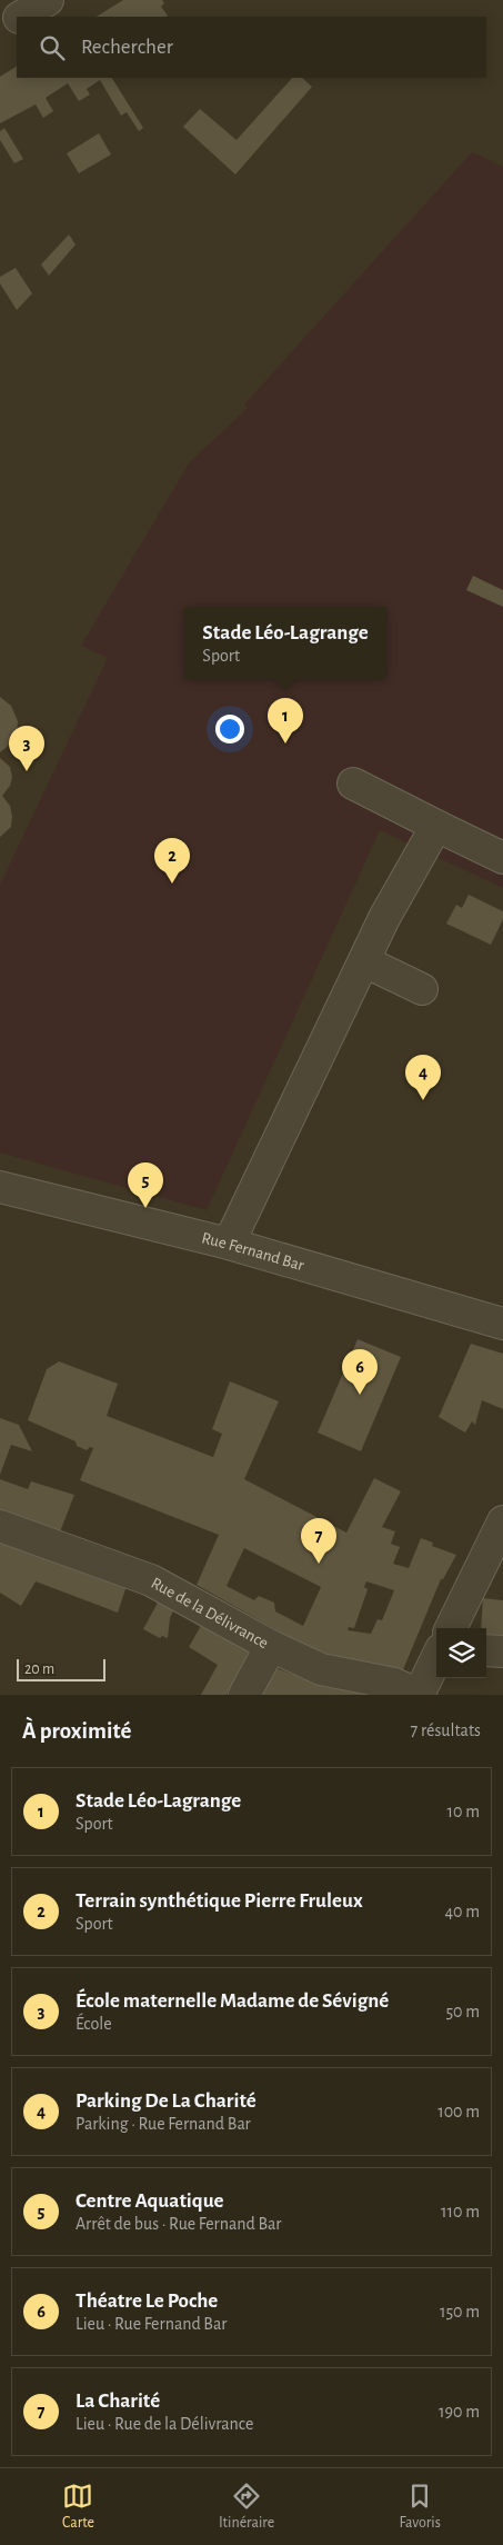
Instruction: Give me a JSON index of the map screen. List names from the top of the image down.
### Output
{
  "streets": {
    "street": ["Rue Fernand Bar", "Rue de la Délivrance"]
  },
  "scale_bar": "20 m",
  "page": {
    "search": "Rechercher",
    "popup": ["Stade Léo-Lagrange", "Sport"],
    "pins": [
      "1",
      "3",
      "2",
      "4",
      "5",
      "6",
      "7"
    ],
    "scale": "20 m",
    "heading": ["À proximité", "7 résultats"],
    "list": [
      {
        "mark": "1",
        "name": "Stade Léo-Lagrange",
        "note": "Sport",
        "value": "10 m"
      },
      {
        "mark": "2",
        "name": "Terrain synthétique Pierre Fruleux",
        "note": "Sport",
        "value": "40 m"
      },
      {
        "mark": "3",
        "name": "École maternelle Madame de Sévigné",
        "note": "École",
        "value": "50 m"
      },
      {
        "mark": "4",
        "name": "Parking De La Charité",
        "note": "Parking · Rue Fernand Bar",
        "value": "100 m"
      },
      {
        "mark": "5",
        "name": "Centre Aquatique",
        "note": "Arrêt de bus · Rue Fernand Bar",
        "value": "110 m"
      },
      {
        "mark": "6",
        "name": "Théatre Le Poche",
        "note": "Lieu · Rue Fernand Bar",
        "value": "150 m"
      },
      {
        "mark": "7",
        "name": "La Charité",
        "note": "Lieu · Rue de la Délivrance",
        "value": "190 m"
      }
    ],
    "nav": ["Carte", "Itinéraire", "Favoris"]
  }
}
